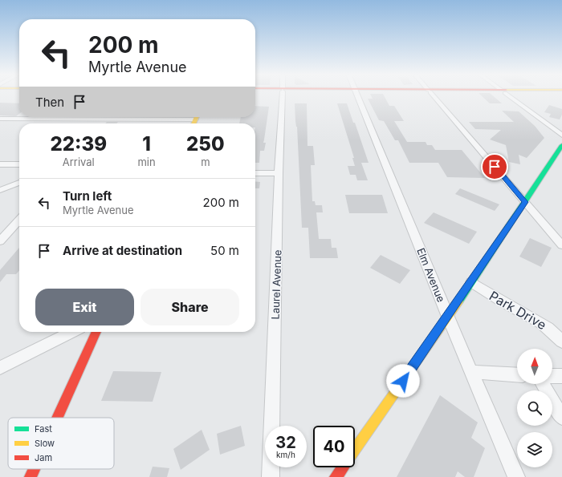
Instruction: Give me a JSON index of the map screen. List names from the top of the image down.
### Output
{
  "streets": {
    "street": ["Elm Avenue", "Laurel Avenue", "Park Drive"]
  },
  "legend": ["Fast", "Slow", "Jam"],
  "north": "top",
  "page": {
    "turn": ["200 m", "Myrtle Avenue"],
    "then": "Then",
    "eta": [
      "22:39",
      "Arrival",
      "1",
      "min",
      "250",
      "m"
    ],
    "list": [
      {
        "name": "Turn left",
        "note": "Myrtle Avenue",
        "value": "200 m"
      },
      {
        "name": "Arrive at destination",
        "value": "50 m"
      }
    ],
    "buttons": ["Exit", "Share"],
    "speed": "32 km/h",
    "limit": "40"
  }
}
